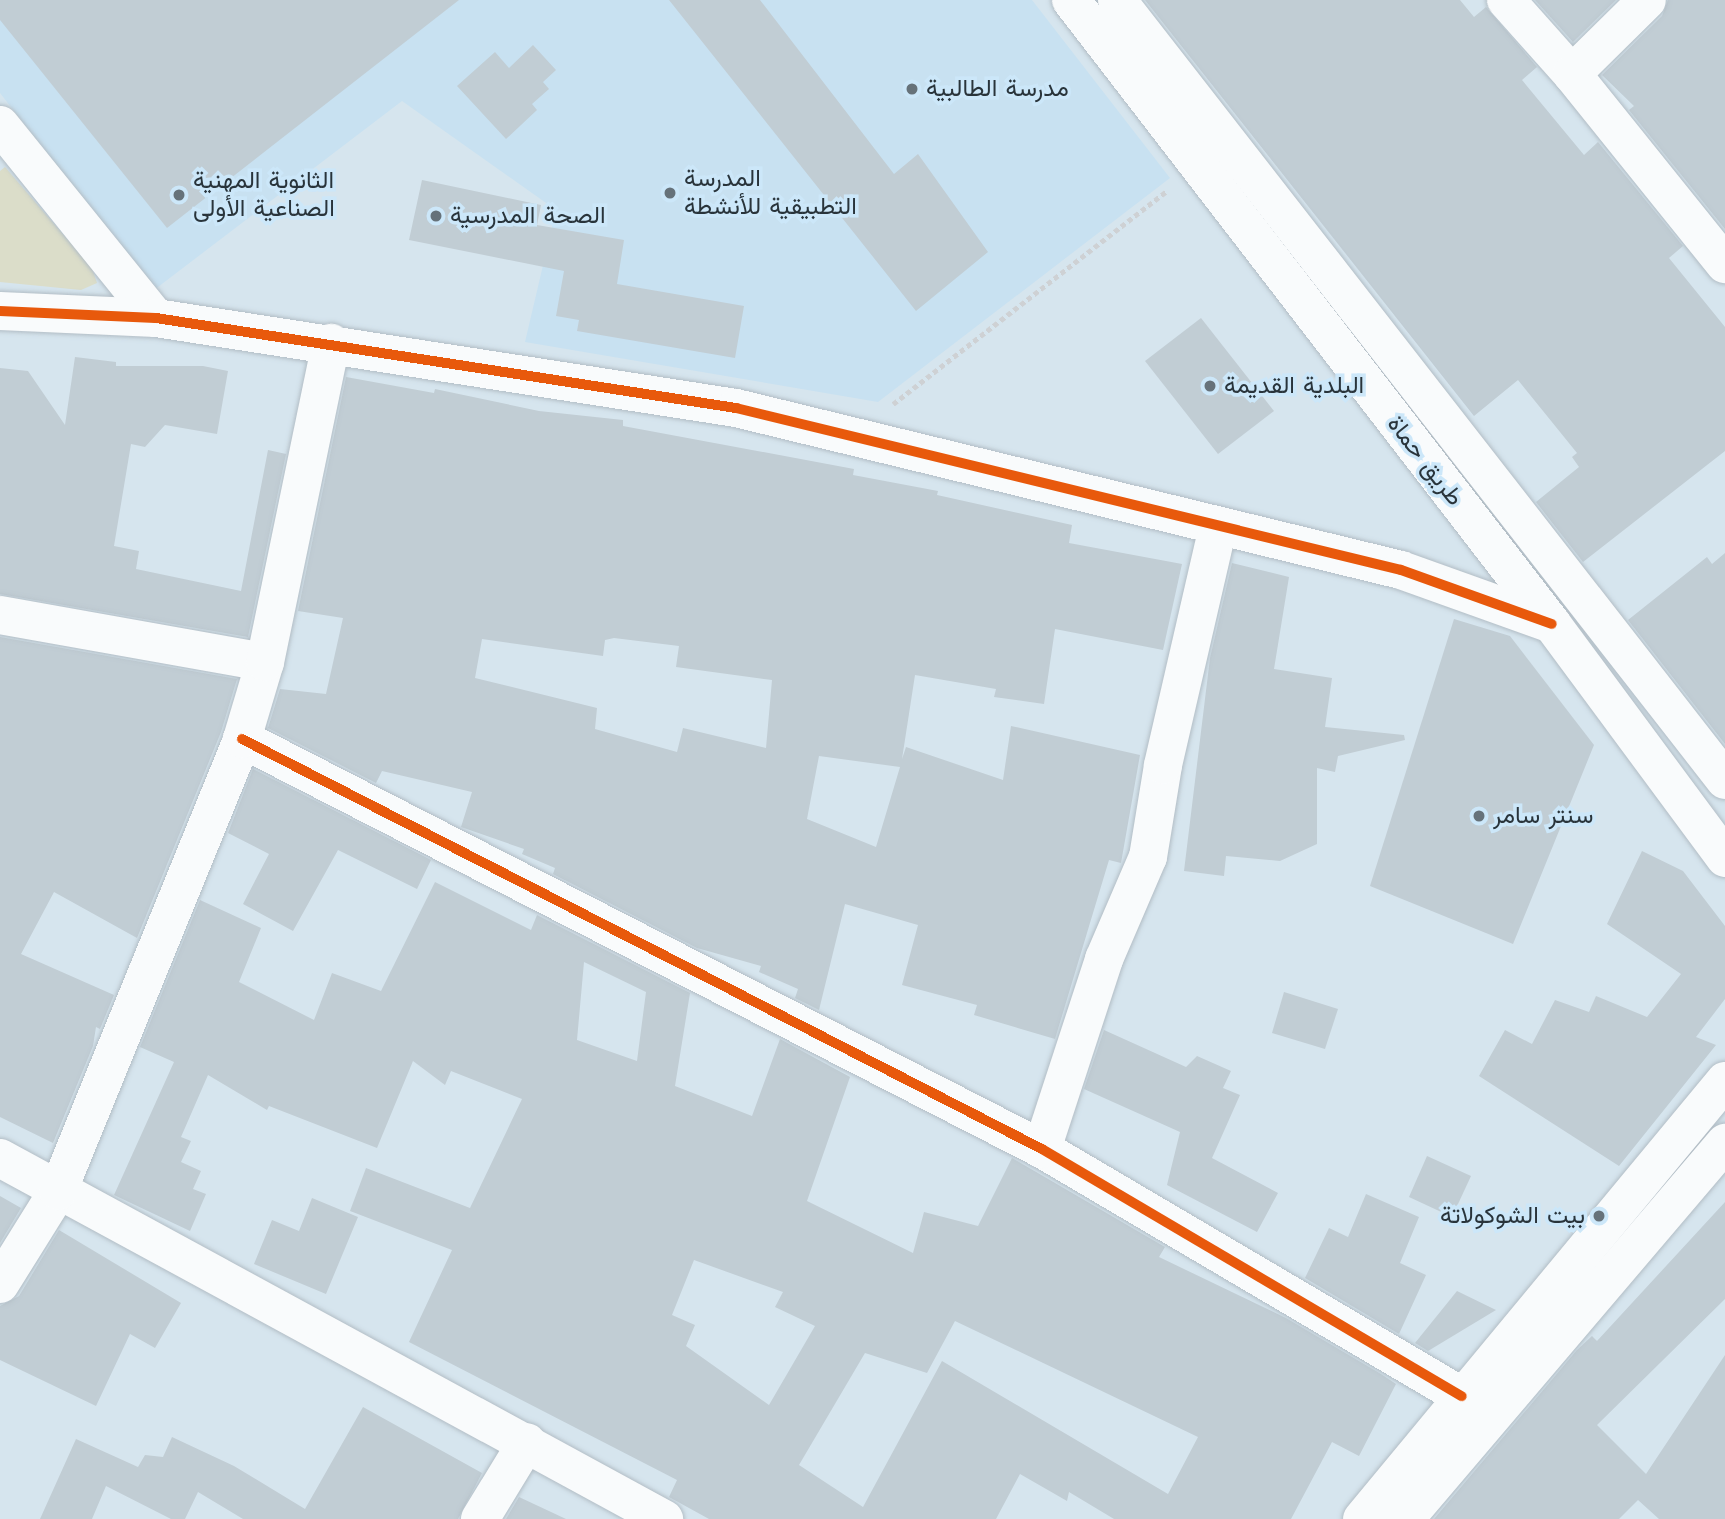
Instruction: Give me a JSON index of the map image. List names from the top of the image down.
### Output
{
  "streets": {
    "street": ["طريق حماة"]
  },
  "places": [
    "مدرسة الطالبية",
    "المدرسة التطبيقية للأنشطة",
    "الثانوية المهنية الصناعية الأولى",
    "الصحة المدرسية",
    "البلدية القديمة",
    "سنتر سامر",
    "بيت الشوكولاتة"
  ]
}
